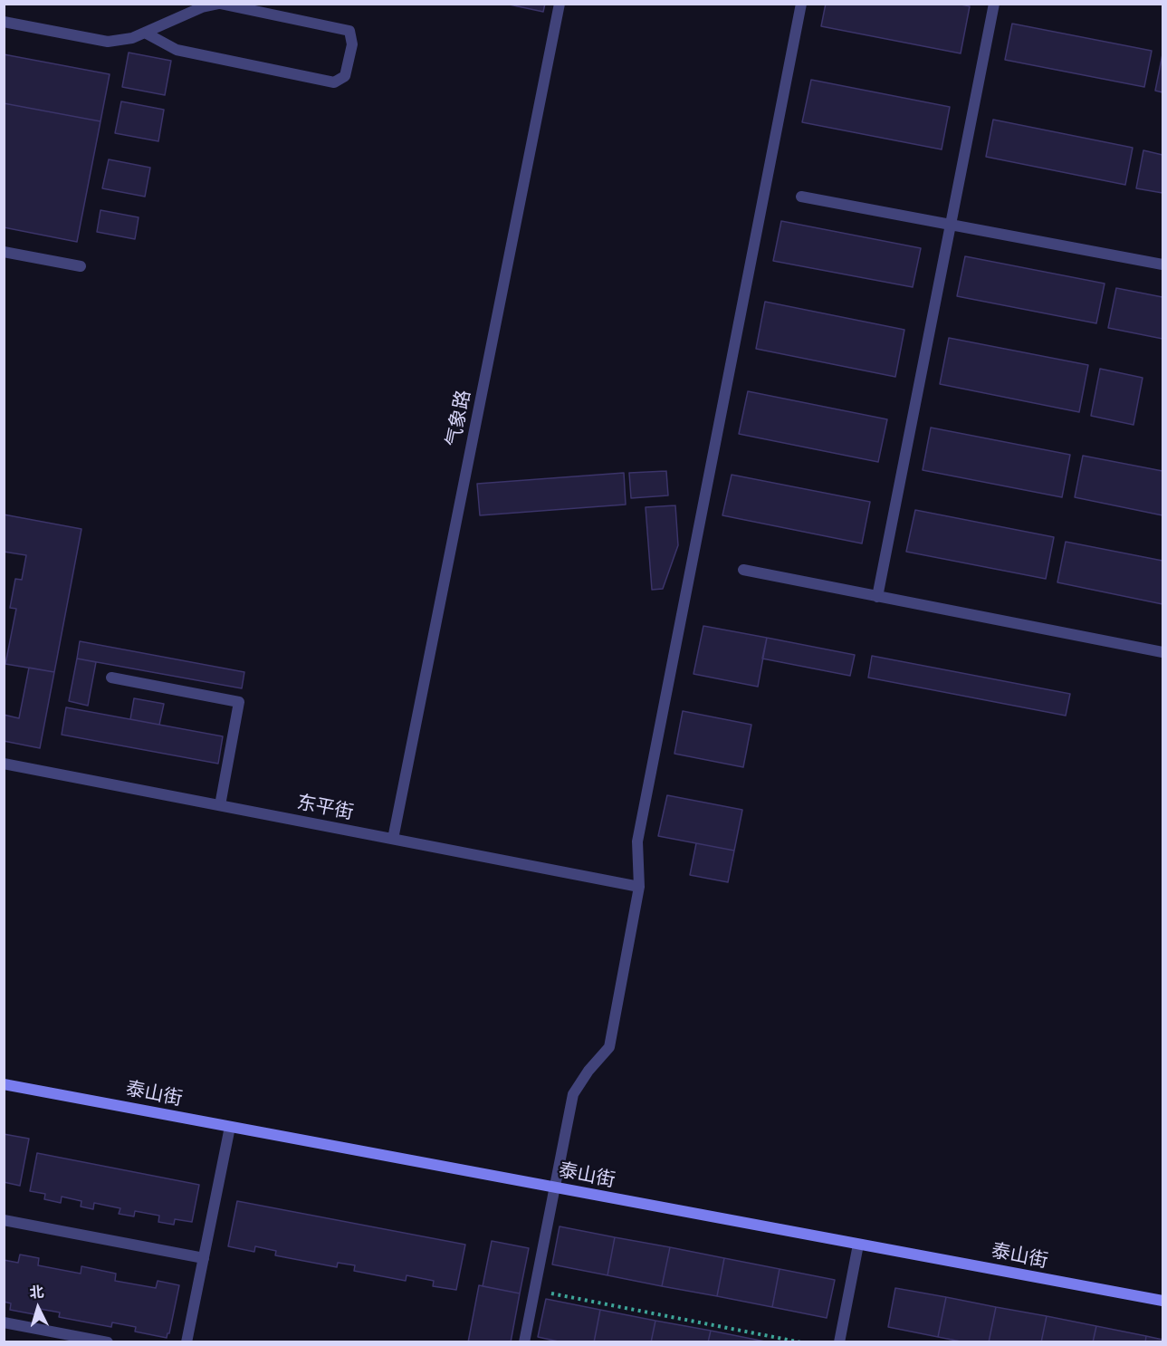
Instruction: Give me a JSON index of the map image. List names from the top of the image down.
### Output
{
  "streets": {
    "street": ["气象路", "东平街", "泰山街"]
  },
  "crossings": [
    ["气象路", "东平街"]
  ],
  "north": "top"
}
